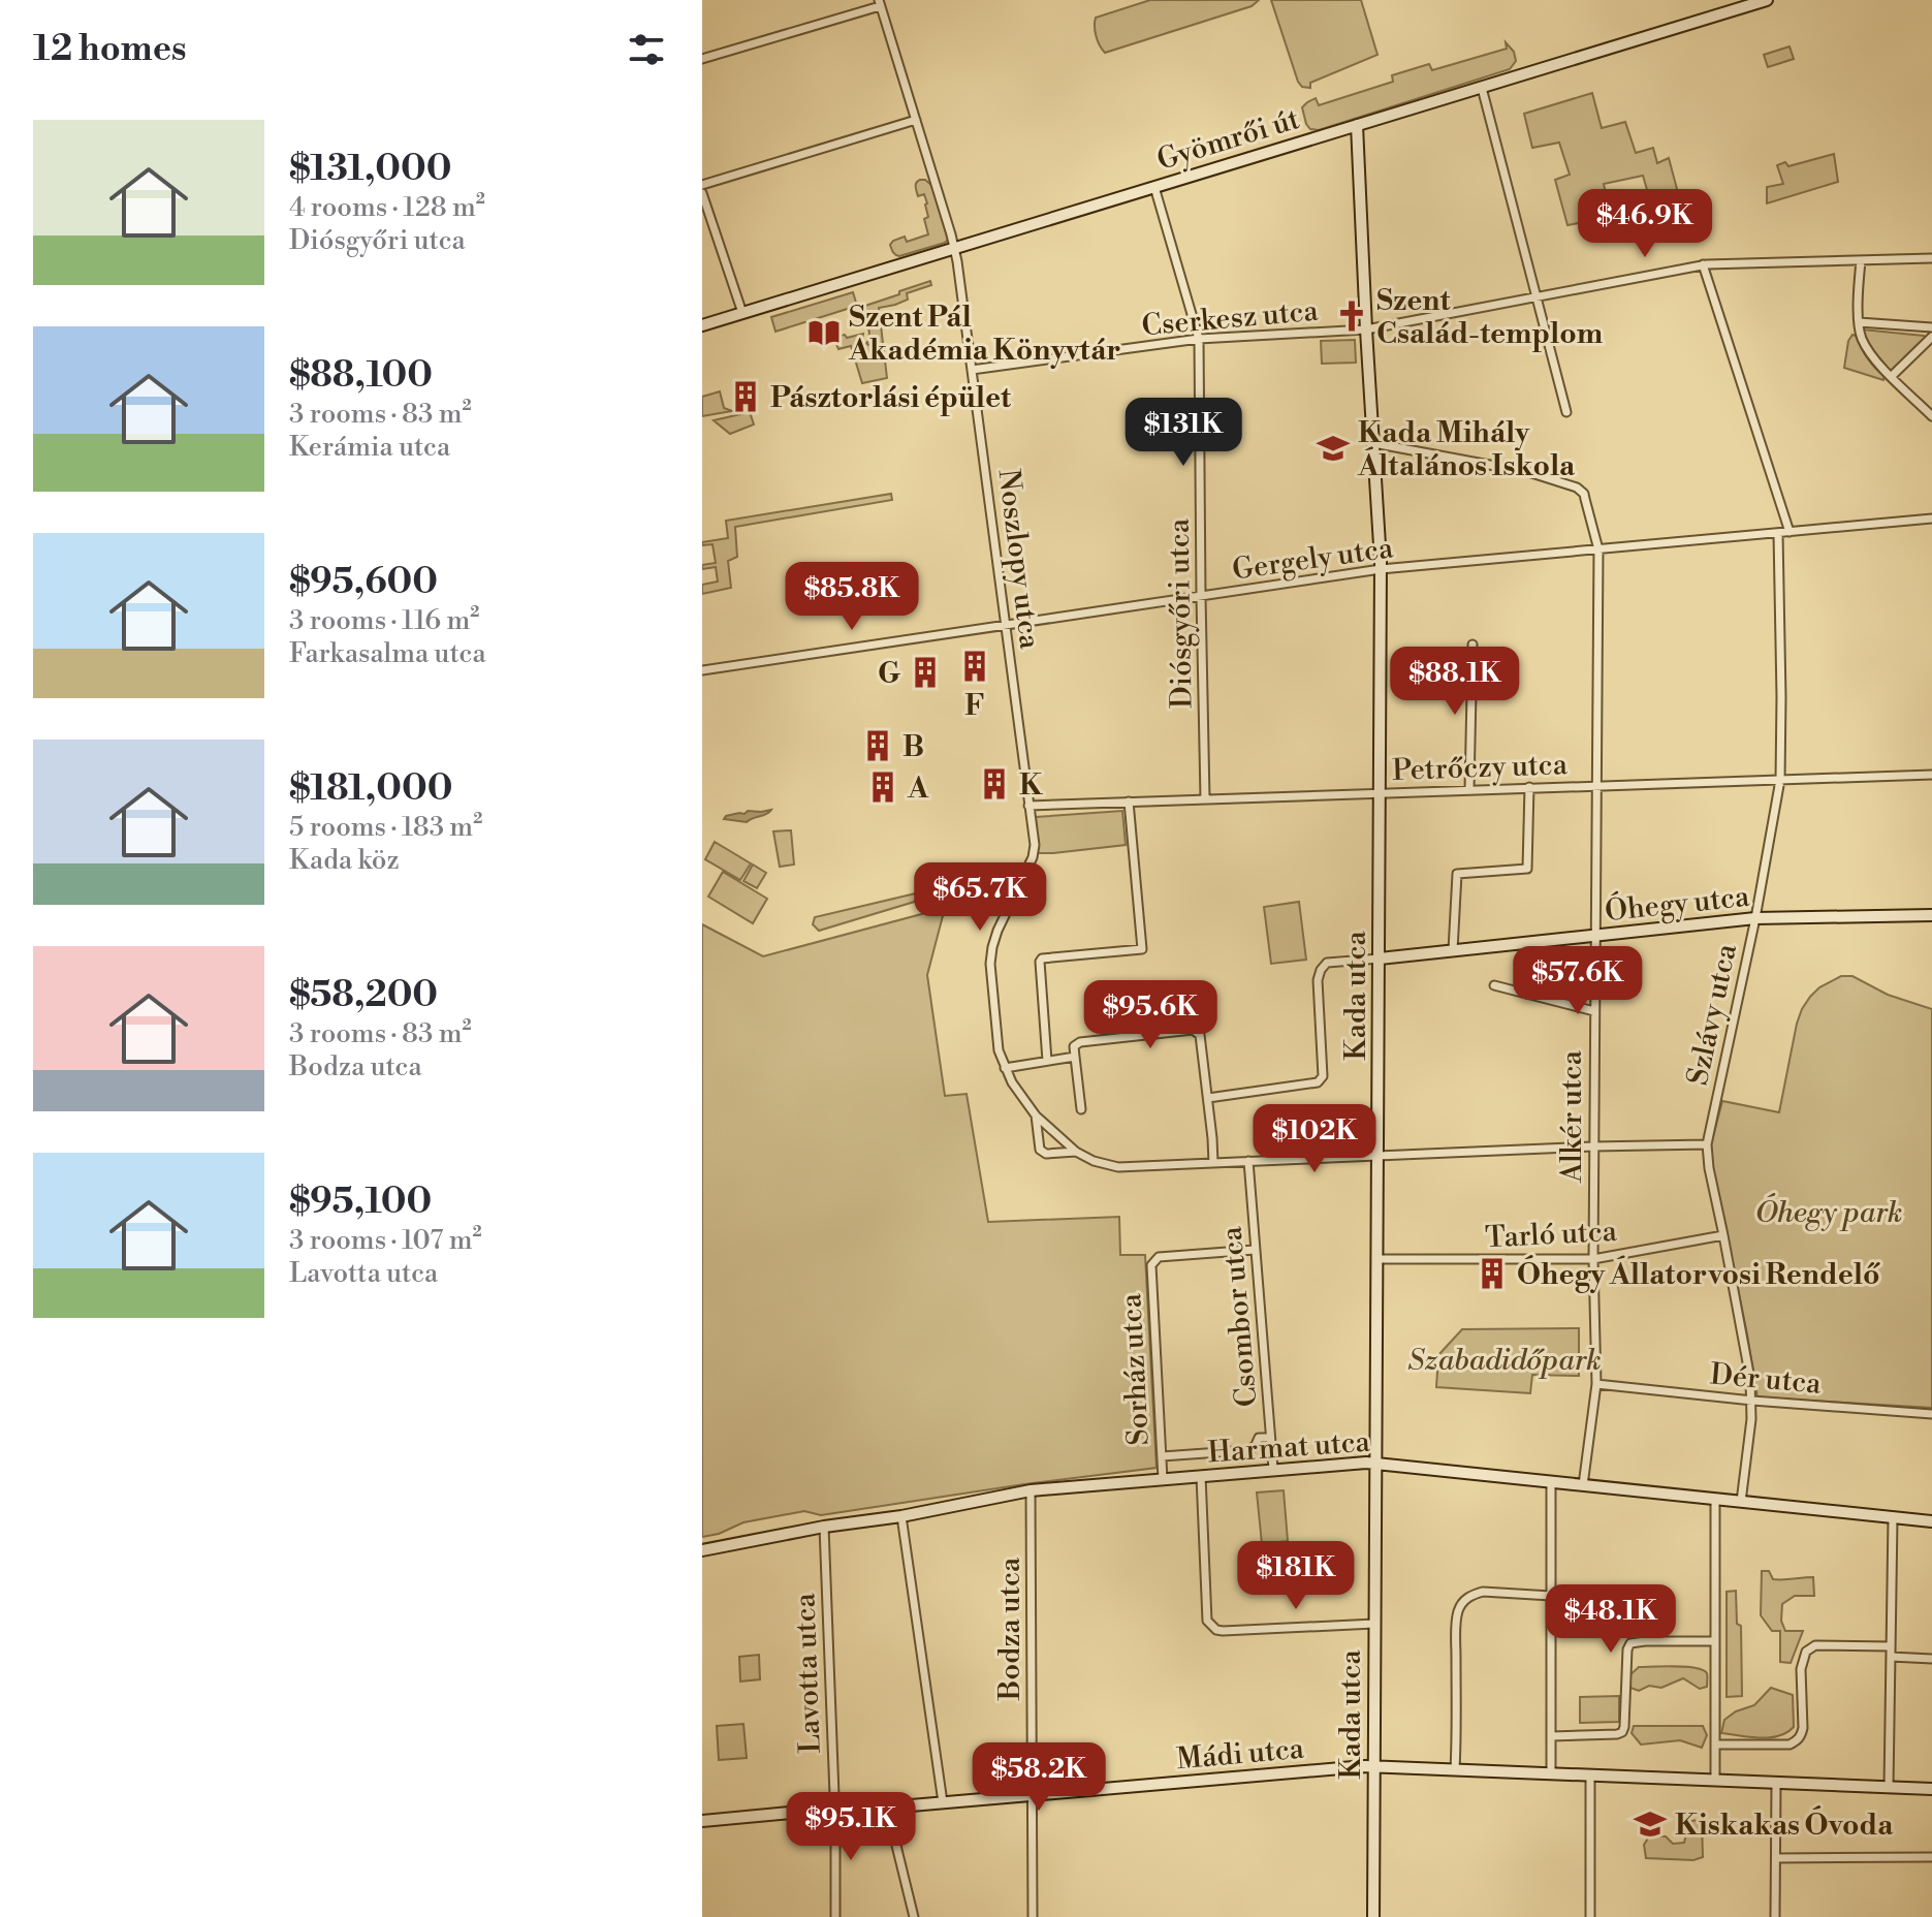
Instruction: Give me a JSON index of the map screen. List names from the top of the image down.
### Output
{
  "streets": {
    "street": [
      "Gyömrői út",
      "Cserkesz utca",
      "Gergely utca",
      "Noszlopy utca",
      "Diósgyőri utca",
      "Petrőczy utca",
      "Óhegy utca",
      "Kada utca",
      "Szlávy utca",
      "Alkér utca",
      "Tarló utca",
      "Csombor utca",
      "Sorház utca",
      "Dér utca",
      "Harmat utca",
      "Bodza utca",
      "Lavotta utca",
      "Mádi utca"
    ]
  },
  "crossings": [
    ["Gyömrői út", "Noszlopy utca"],
    ["Gyömrői út", "Diósgyőri utca"],
    ["Gyömrői út", "Kada utca"],
    ["Cserkesz utca", "Noszlopy utca"],
    ["Cserkesz utca", "Diósgyőri utca"],
    ["Cserkesz utca", "Kada utca"],
    ["Gergely utca", "Noszlopy utca"],
    ["Gergely utca", "Diósgyőri utca"],
    ["Gergely utca", "Kada utca"],
    ["Gergely utca", "Szlávy utca"],
    ["Gergely utca", "Alkér utca"],
    ["Noszlopy utca", "Petrőczy utca"],
    ["Noszlopy utca", "Kada utca"],
    ["Noszlopy utca", "Szlávy utca"],
    ["Noszlopy utca", "Alkér utca"],
    ["Noszlopy utca", "Csombor utca"],
    ["Diósgyőri utca", "Petrőczy utca"],
    ["Petrőczy utca", "Kada utca"],
    ["Petrőczy utca", "Szlávy utca"],
    ["Petrőczy utca", "Alkér utca"],
    ["Óhegy utca", "Kada utca"],
    ["Óhegy utca", "Szlávy utca"],
    ["Óhegy utca", "Alkér utca"],
    ["Kada utca", "Alkér utca"],
    ["Kada utca", "Tarló utca"],
    ["Kada utca", "Harmat utca"],
    ["Kada utca", "Mádi utca"],
    ["Szlávy utca", "Tarló utca"],
    ["Szlávy utca", "Dér utca"],
    ["Szlávy utca", "Harmat utca"],
    ["Alkér utca", "Tarló utca"],
    ["Alkér utca", "Dér utca"],
    ["Alkér utca", "Harmat utca"],
    ["Csombor utca", "Sorház utca"],
    ["Csombor utca", "Harmat utca"],
    ["Sorház utca", "Harmat utca"],
    ["Harmat utca", "Bodza utca"],
    ["Harmat utca", "Lavotta utca"],
    ["Bodza utca", "Mádi utca"],
    ["Lavotta utca", "Mádi utca"]
  ],
  "parks": ["Óhegy park", "Szabadidőpark"],
  "places": {
    "church": ["Szent Család-templom"],
    "library": ["Szent Pál Akadémia Könyvtár"],
    "building": [
      "Pásztorlási épület",
      "F",
      "G",
      "B",
      "K",
      "A",
      "Óhegy Állatorvosi Rendelő"
    ],
    "school or university": ["Kada Mihály Általános Iskola", "Kiskakas Óvoda"]
  },
  "page": {
    "heading": "12 homes",
    "list": [
      {
        "name": "$131,000",
        "note": "4 rooms · 128 m² · Diósgyőri utca"
      },
      {
        "name": "$88,100",
        "note": "3 rooms · 83 m² · Kerámia utca"
      },
      {
        "name": "$95,600",
        "note": "3 rooms · 116 m² · Farkasalma utca"
      },
      {
        "name": "$181,000",
        "note": "5 rooms · 183 m² · Kada köz"
      },
      {
        "name": "$58,200",
        "note": "3 rooms · 83 m² · Bodza utca"
      },
      {
        "name": "$95,100",
        "note": "3 rooms · 107 m² · Lavotta utca"
      }
    ],
    "price": [
      "$46.9K",
      "$131K",
      "$85.8K",
      "$88.1K",
      "$65.7K",
      "$57.6K",
      "$95.6K",
      "$102K",
      "$181K",
      "$48.1K",
      "$58.2K",
      "$95.1K"
    ]
  }
}
